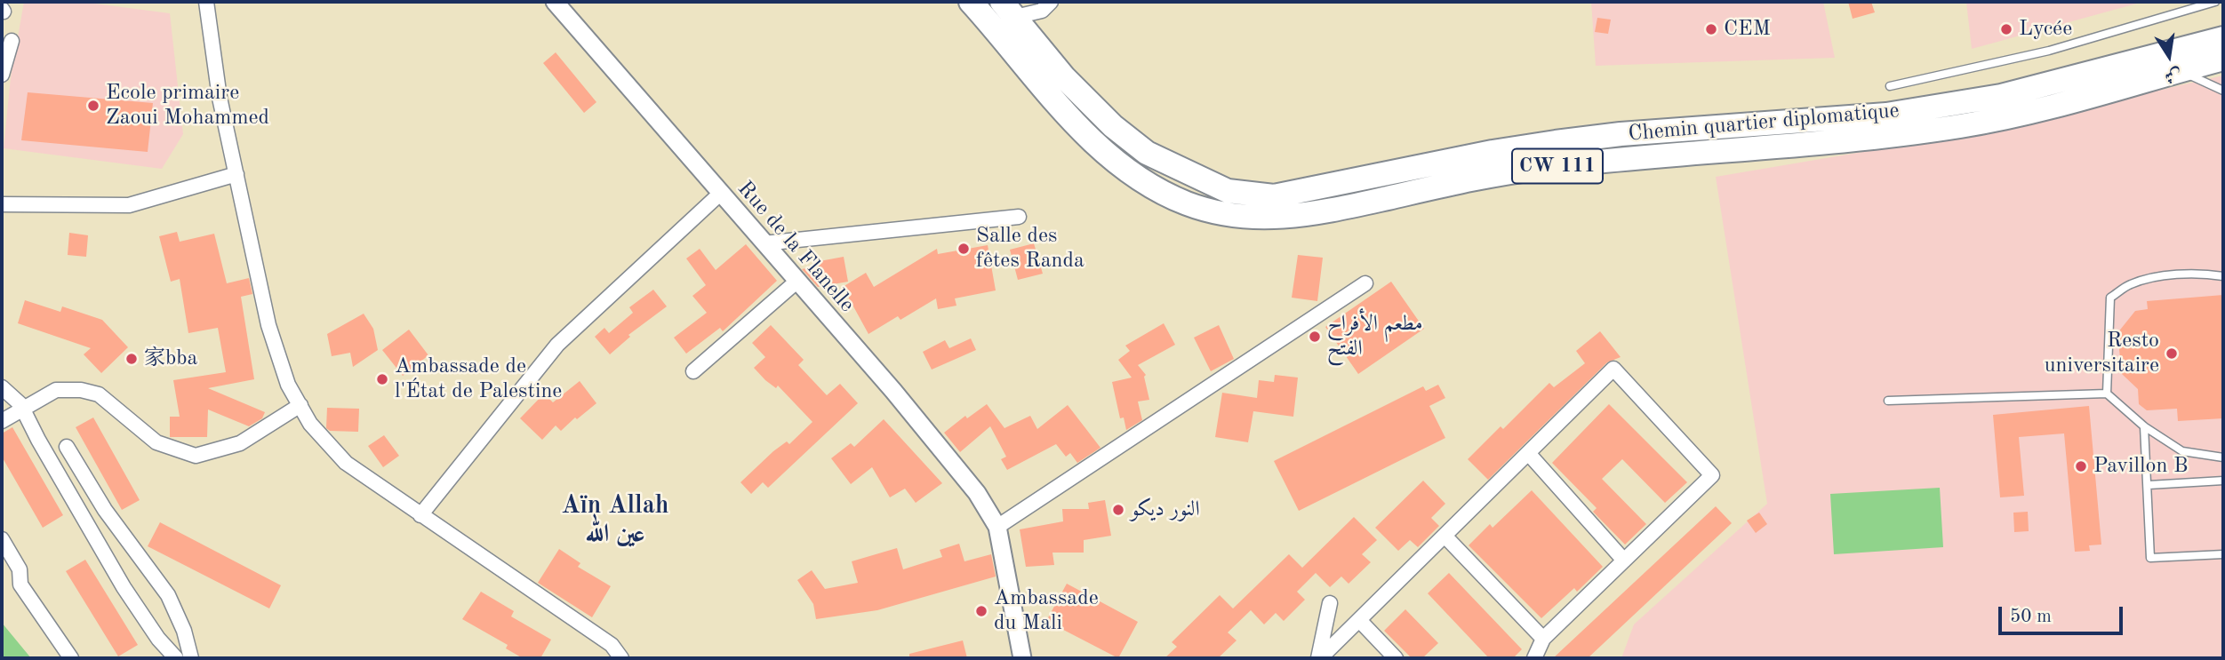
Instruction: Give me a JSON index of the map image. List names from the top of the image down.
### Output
{
  "streets": {
    "highway": ["Chemin quartier diplomatique", "CW 111"],
    "street": ["Rue de la Flanelle"]
  },
  "districts": ["Aïn Allah عين الله"],
  "places": [
    "CEM",
    "Lycée",
    "Ecole primaire Zaoui Mohammed",
    "Salle des fêtes Randa",
    "مطعم الأفراح الفتح",
    "Resto universitaire",
    "家bba",
    "Ambassade de l'État de Palestine",
    "Pavillon B",
    "النور ديكو",
    "Ambassade du Mali"
  ],
  "scale_bar": "50 m",
  "north": "bottom"
}
